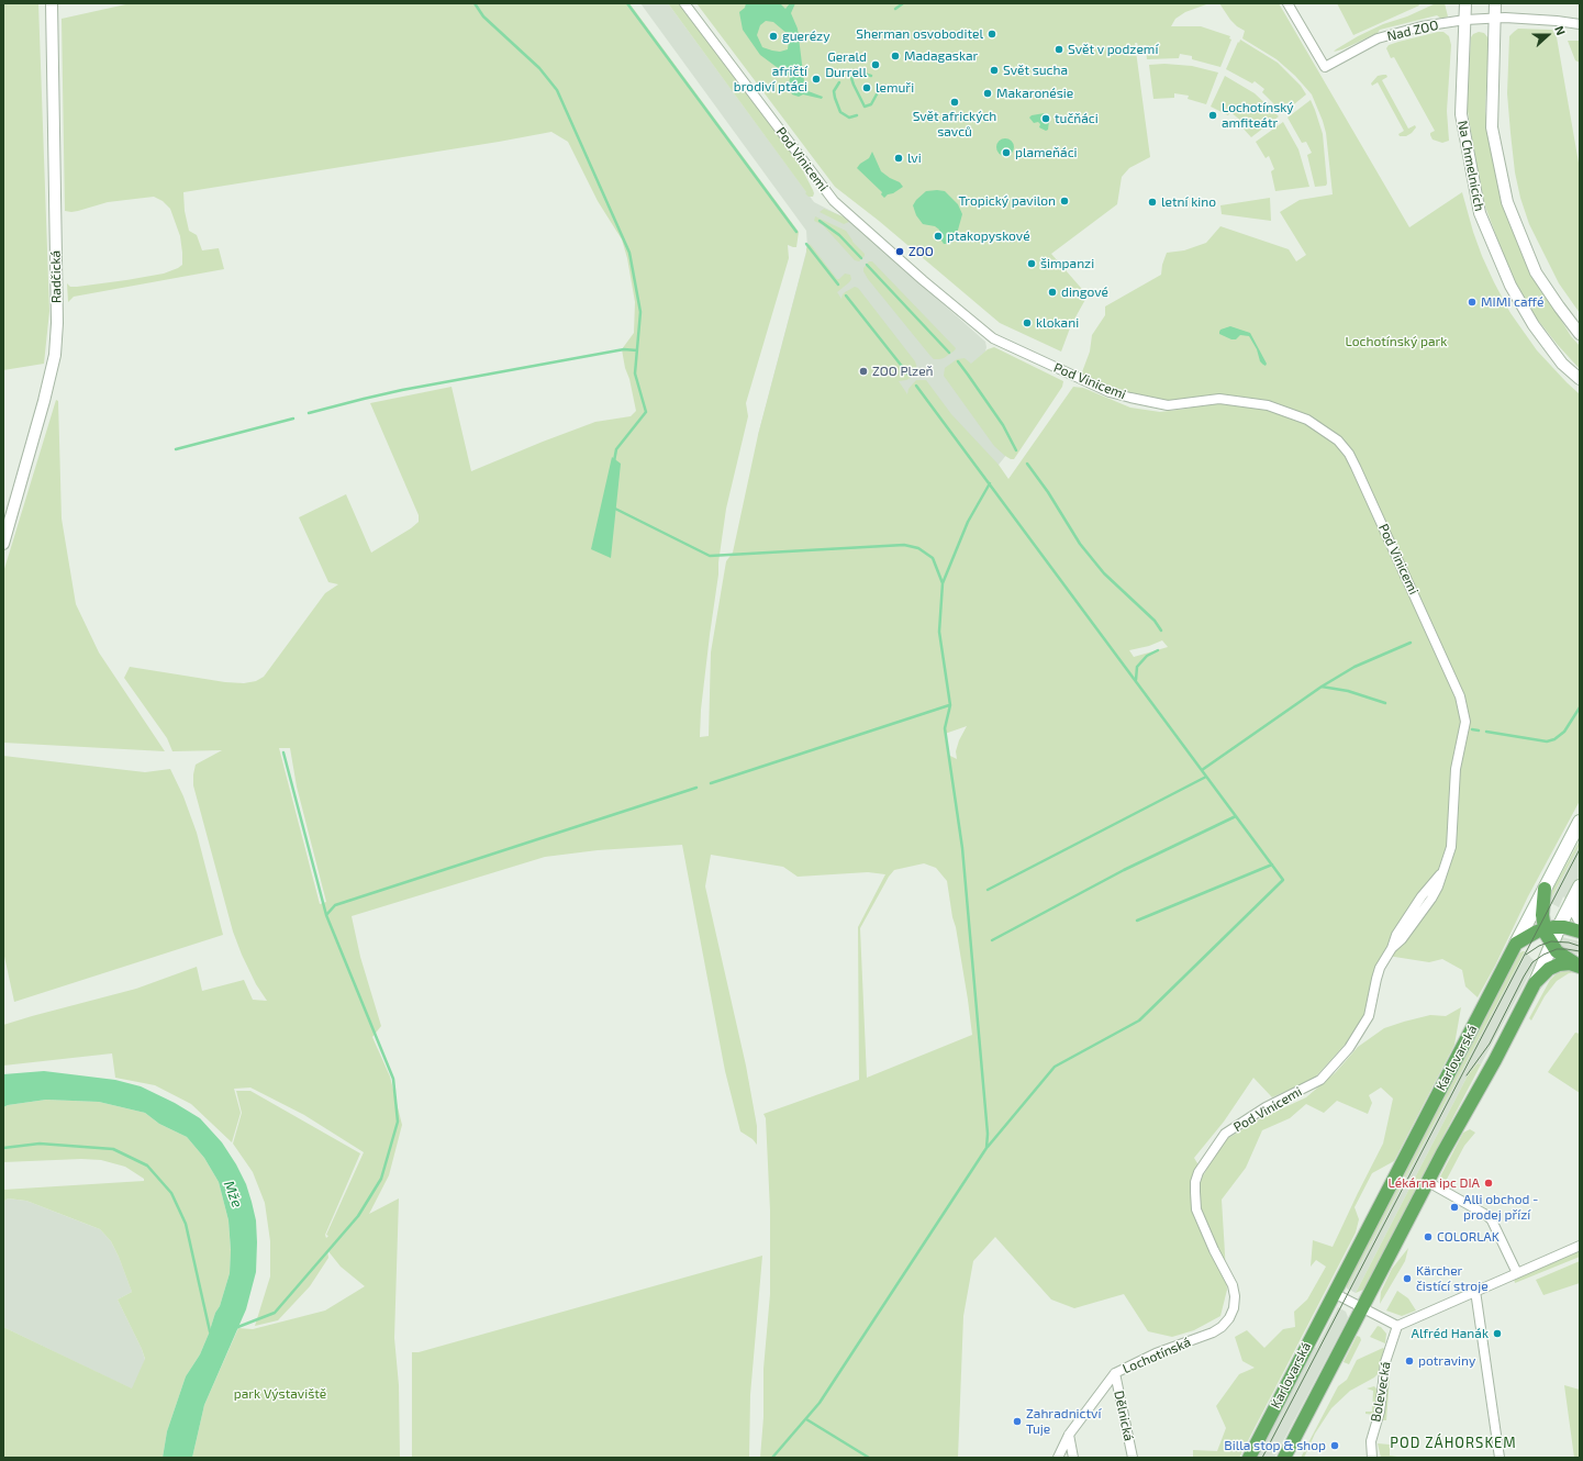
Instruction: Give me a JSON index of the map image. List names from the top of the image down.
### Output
{
  "streets": {
    "main road": ["Karlovarská"],
    "street": [
      "Nad ZOO",
      "Pod Vinicemi",
      "Na Chmelnicích",
      "Radčická",
      "Lochotínská",
      "Bolevecká",
      "Dělnická"
    ]
  },
  "crossings": [
    ["Nad ZOO", "Na Chmelnicích"],
    ["Pod Vinicemi", "Lochotínská"],
    ["Lochotínská", "Dělnická"]
  ],
  "districts": ["POD ZÁHORSKEM"],
  "water": ["Mže"],
  "parks": ["Lochotínský park", "park Výstaviště"],
  "places": [
    "Sherman osvoboditel",
    "guerézy",
    "Svět v podzemí",
    "Madagaskar",
    "Gerald Durrell",
    "Svět sucha",
    "afričtí brodiví ptáci",
    "lemuři",
    "Makaronésie",
    "Svět afrických savců",
    "Lochotínský amfiteátr",
    "tučňáci",
    "plameňáci",
    "lvi",
    "Tropický pavilon",
    "letní kino",
    "ptakopyskové",
    "ZOO",
    "šimpanzi",
    "dingové",
    "MIMI caffé",
    "klokani",
    "ZOO Plzeň",
    "Lékárna ipc DIA",
    "Alli obchod - prodej přízí",
    "COLORLAK",
    "Kärcher čistící stroje",
    "Alfréd Hanák",
    "potraviny",
    "Zahradnictví Tuje",
    "Billa stop & shop"
  ],
  "north": "right"
}
